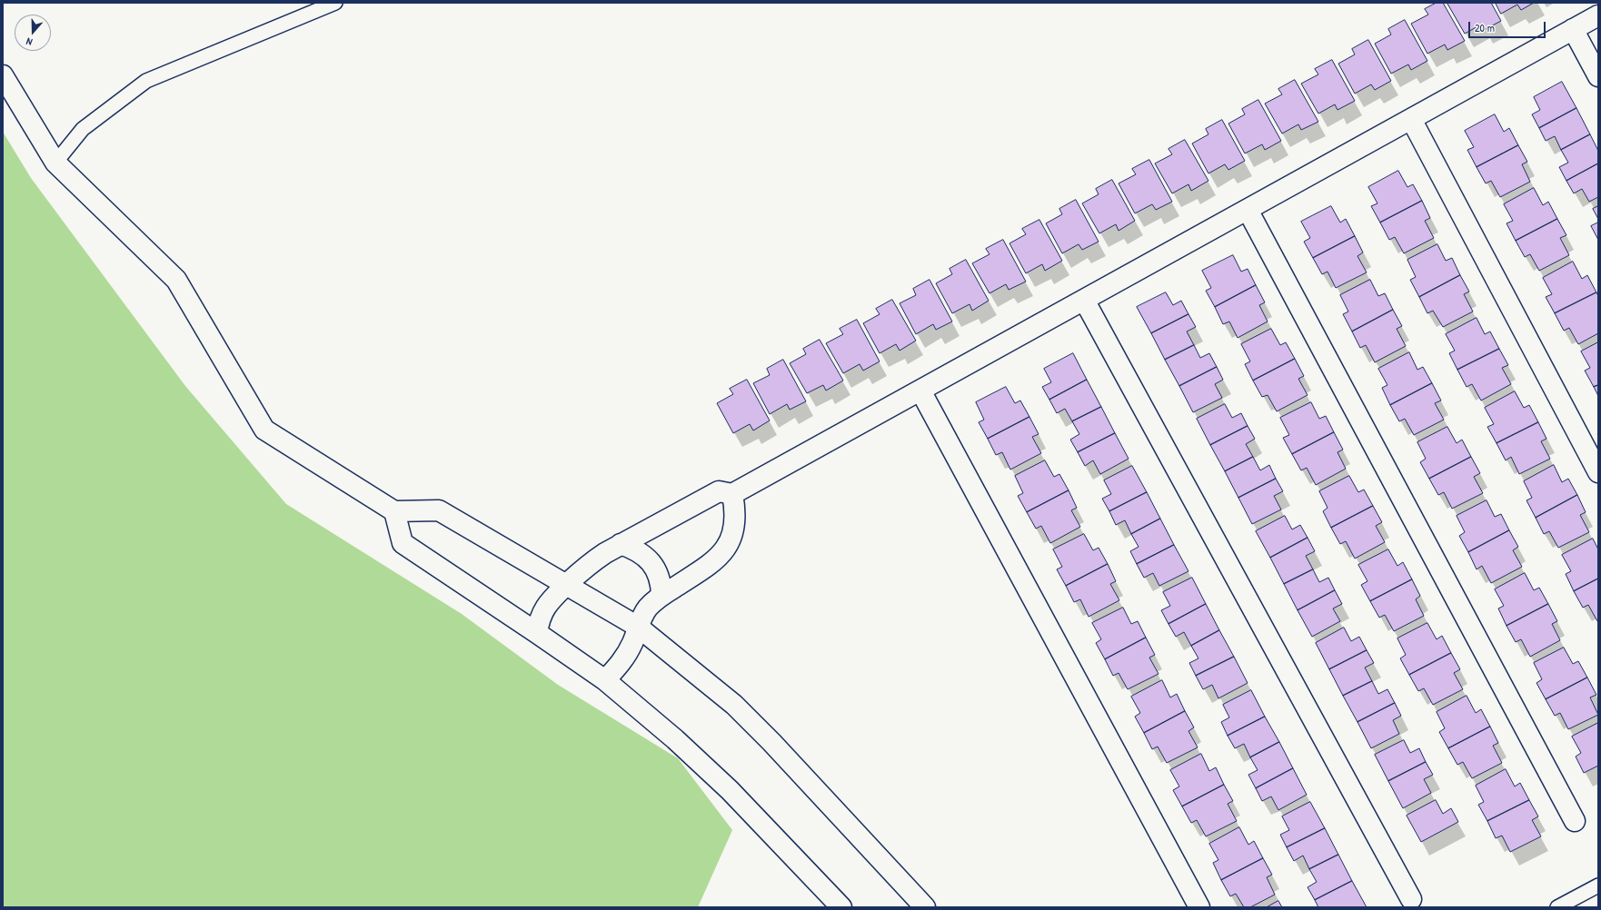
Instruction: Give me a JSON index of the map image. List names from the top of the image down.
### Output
{
  "scale_bar": "20 m",
  "north": "bottom"
}
